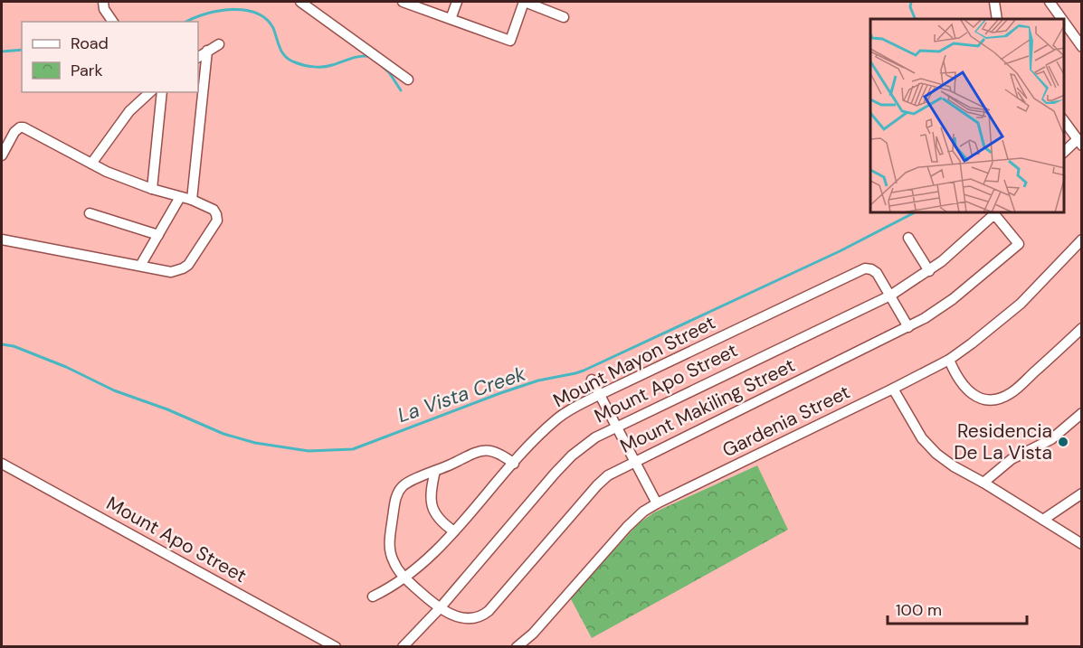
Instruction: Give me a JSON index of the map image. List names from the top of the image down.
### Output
{
  "streets": {
    "street": [
      "Mount Mayon Street",
      "Mount Apo Street",
      "Mount Makiling Street",
      "Gardenia Street"
    ]
  },
  "crossings": [
    ["Mount Mayon Street", "Mount Apo Street"],
    ["Mount Mayon Street", "Mount Makiling Street"],
    ["Mount Apo Street", "Mount Makiling Street"]
  ],
  "water": ["La Vista Creek"],
  "places": ["Residencia De La Vista"],
  "legend": ["Road", "Park"],
  "scale_bar": "100 m"
}
